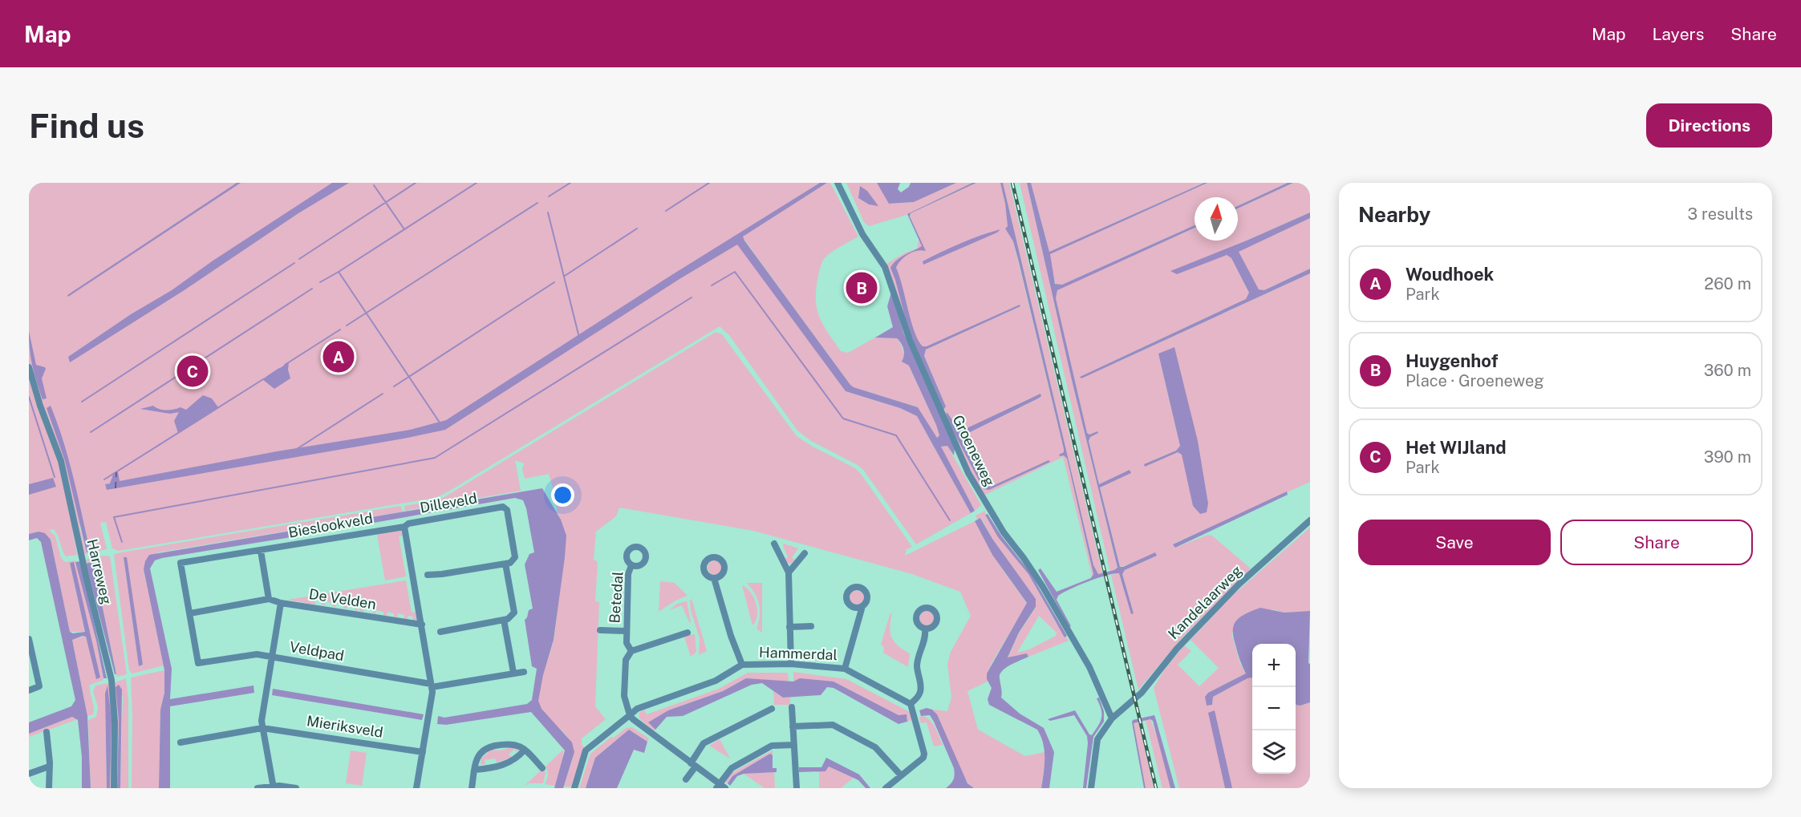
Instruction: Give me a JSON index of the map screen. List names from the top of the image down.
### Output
{
  "streets": {
    "street": [
      "Groeneweg",
      "Dilleveld",
      "Bieslookveld",
      "Harreweg",
      "Betedal",
      "De Velden",
      "Kandelaarweg",
      "Veldpad",
      "Hammerdal",
      "Mieriksveld"
    ]
  },
  "crossings": [
    ["Groeneweg", "Kandelaarweg"],
    ["Dilleveld", "Bieslookveld"],
    ["Dilleveld", "De Velden"],
    ["Bieslookveld", "Veldpad"]
  ],
  "north": "top",
  "page": {
    "header": "Map",
    "nav": ["Map", "Layers", "Share"],
    "buttons": [
      "Directions",
      ["Save", "Share"]
    ],
    "title": "Find us",
    "heading": ["Nearby", "3 results"],
    "list": [
      {
        "mark": "A",
        "name": "Woudhoek",
        "note": "Park",
        "value": "260 m"
      },
      {
        "mark": "B",
        "name": "Huygenhof",
        "note": "Place · Groeneweg",
        "value": "360 m"
      },
      {
        "mark": "C",
        "name": "Het WIJland",
        "note": "Park",
        "value": "390 m"
      }
    ],
    "pins": ["B", "A", "C"],
    "map_buttons": ["+", "−"]
  }
}
